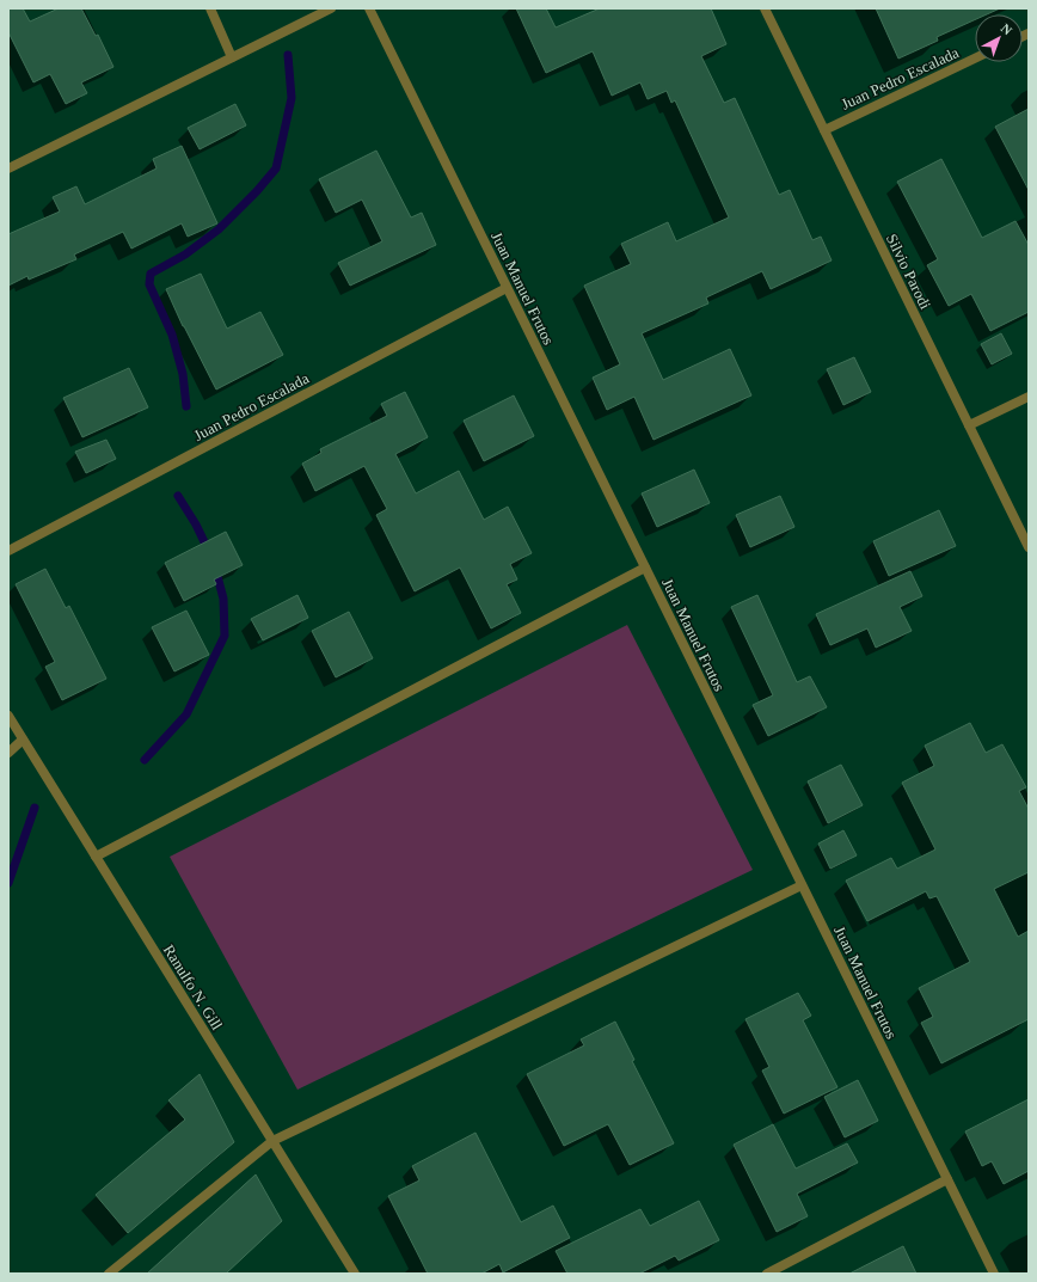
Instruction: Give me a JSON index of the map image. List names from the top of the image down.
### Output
{
  "streets": {
    "street": [
      "Juan Pedro Escalada",
      "Silvio Parodi",
      "Juan Manuel Frutos",
      "Ranulfo N. Gill"
    ]
  },
  "crossings": [
    ["Juan Pedro Escalada", "Silvio Parodi"],
    ["Juan Pedro Escalada", "Juan Manuel Frutos"]
  ],
  "north": "top right"
}
